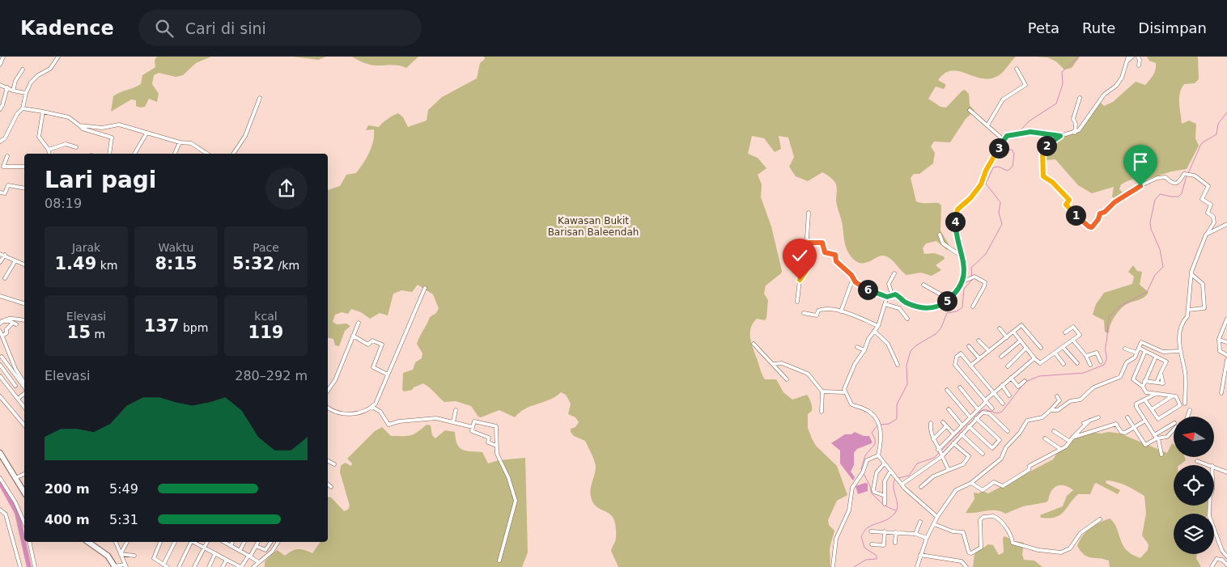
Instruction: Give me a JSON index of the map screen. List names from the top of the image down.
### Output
{
  "parks": ["Kawasan Bukit Barisan Baleendah"],
  "north": "left",
  "page": {
    "header": "Kadence",
    "search": "Cari di sini",
    "nav": ["Peta", "Rute", "Disimpan"],
    "pins": [
      "2",
      "3",
      "1",
      "4",
      "6",
      "5"
    ],
    "heading": ["Lari pagi", "08:19"],
    "stats": [
      ["Jarak", "1.49 km"],
      ["Waktu", "8:15"],
      ["Pace", "5:32 /km"],
      ["Elevasi", "15 m"],
      ["137 bpm"],
      ["kcal", "119"]
    ],
    "chart": ["Elevasi", "280–292 m"],
    "list": [
      {
        "name": "200 m",
        "note": "5:49"
      },
      {
        "name": "400 m",
        "note": "5:31"
      }
    ]
  }
}
